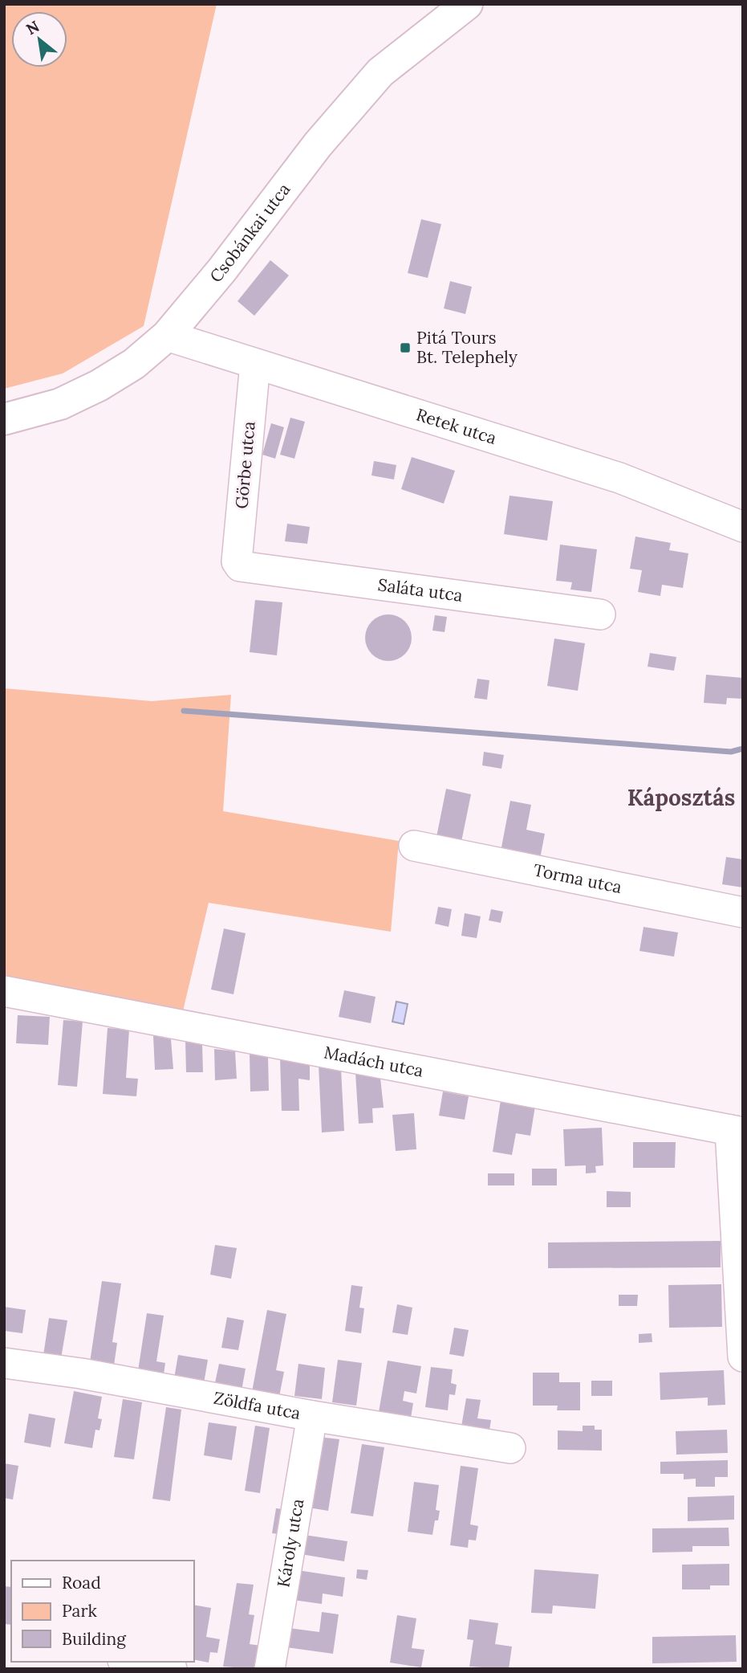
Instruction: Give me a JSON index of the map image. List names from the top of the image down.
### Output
{
  "streets": {
    "main road": ["Csobánkai utca"],
    "street": [
      "Retek utca",
      "Görbe utca",
      "Saláta utca",
      "Torma utca",
      "Madách utca",
      "Zöldfa utca",
      "Károly utca"
    ]
  },
  "crossings": [
    ["Csobánkai utca", "Retek utca"],
    ["Retek utca", "Görbe utca"],
    ["Görbe utca", "Saláta utca"],
    ["Zöldfa utca", "Károly utca"]
  ],
  "districts": ["Káposztás"],
  "places": {
    "transit": ["Pitá Tours Bt. Telephely"]
  },
  "legend": ["Road", "Park", "Building"],
  "north": "top left"
}
